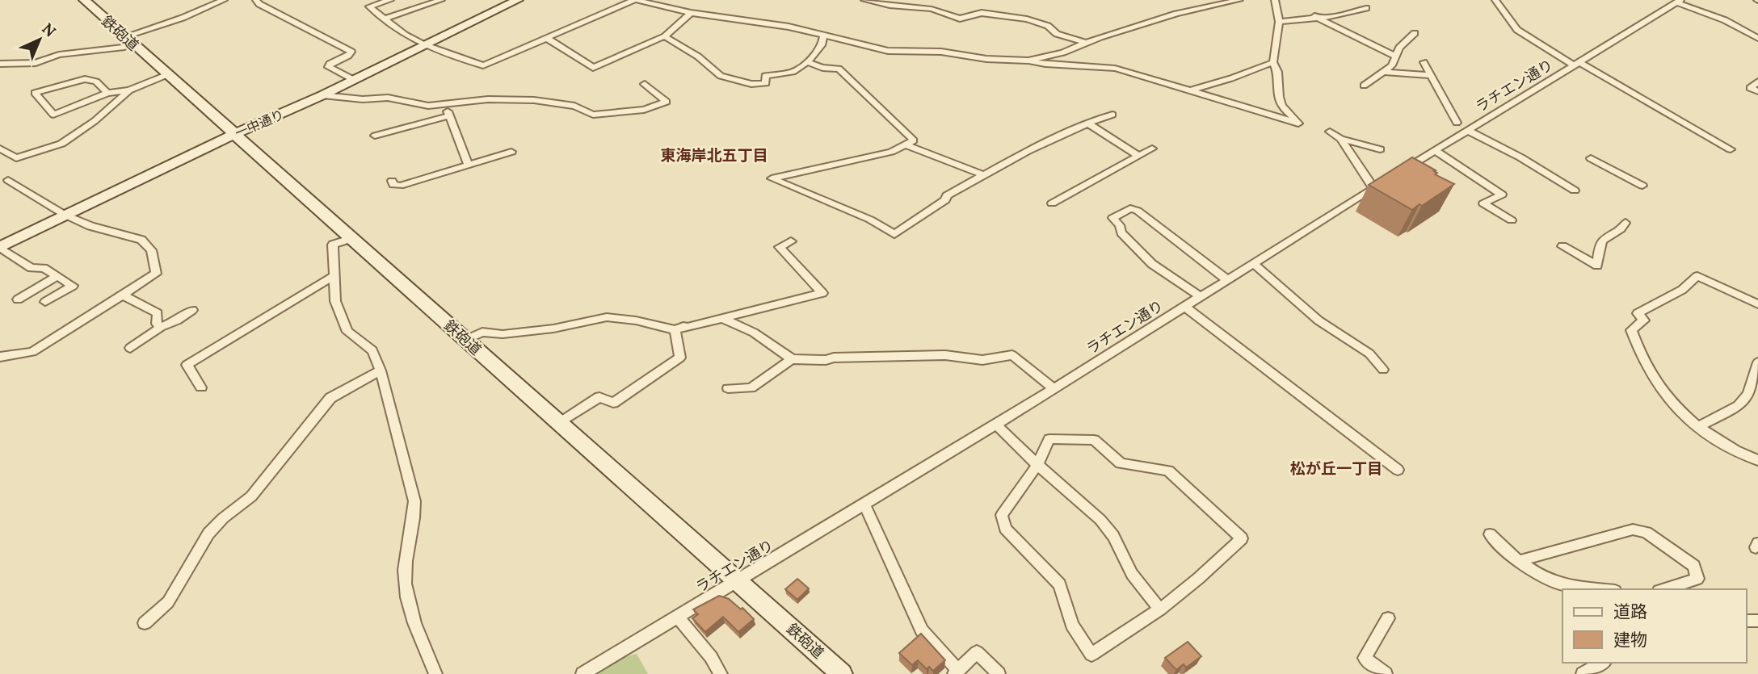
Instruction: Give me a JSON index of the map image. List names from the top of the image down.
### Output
{
  "streets": {
    "street": ["鉄砲道", "ラチエン通り", "一中通り"]
  },
  "crossings": [
    ["鉄砲道", "ラチエン通り"],
    ["鉄砲道", "一中通り"]
  ],
  "districts": ["東海岸北五丁目", "松が丘一丁目"],
  "legend": ["道路", "建物"],
  "north": "top right"
}
